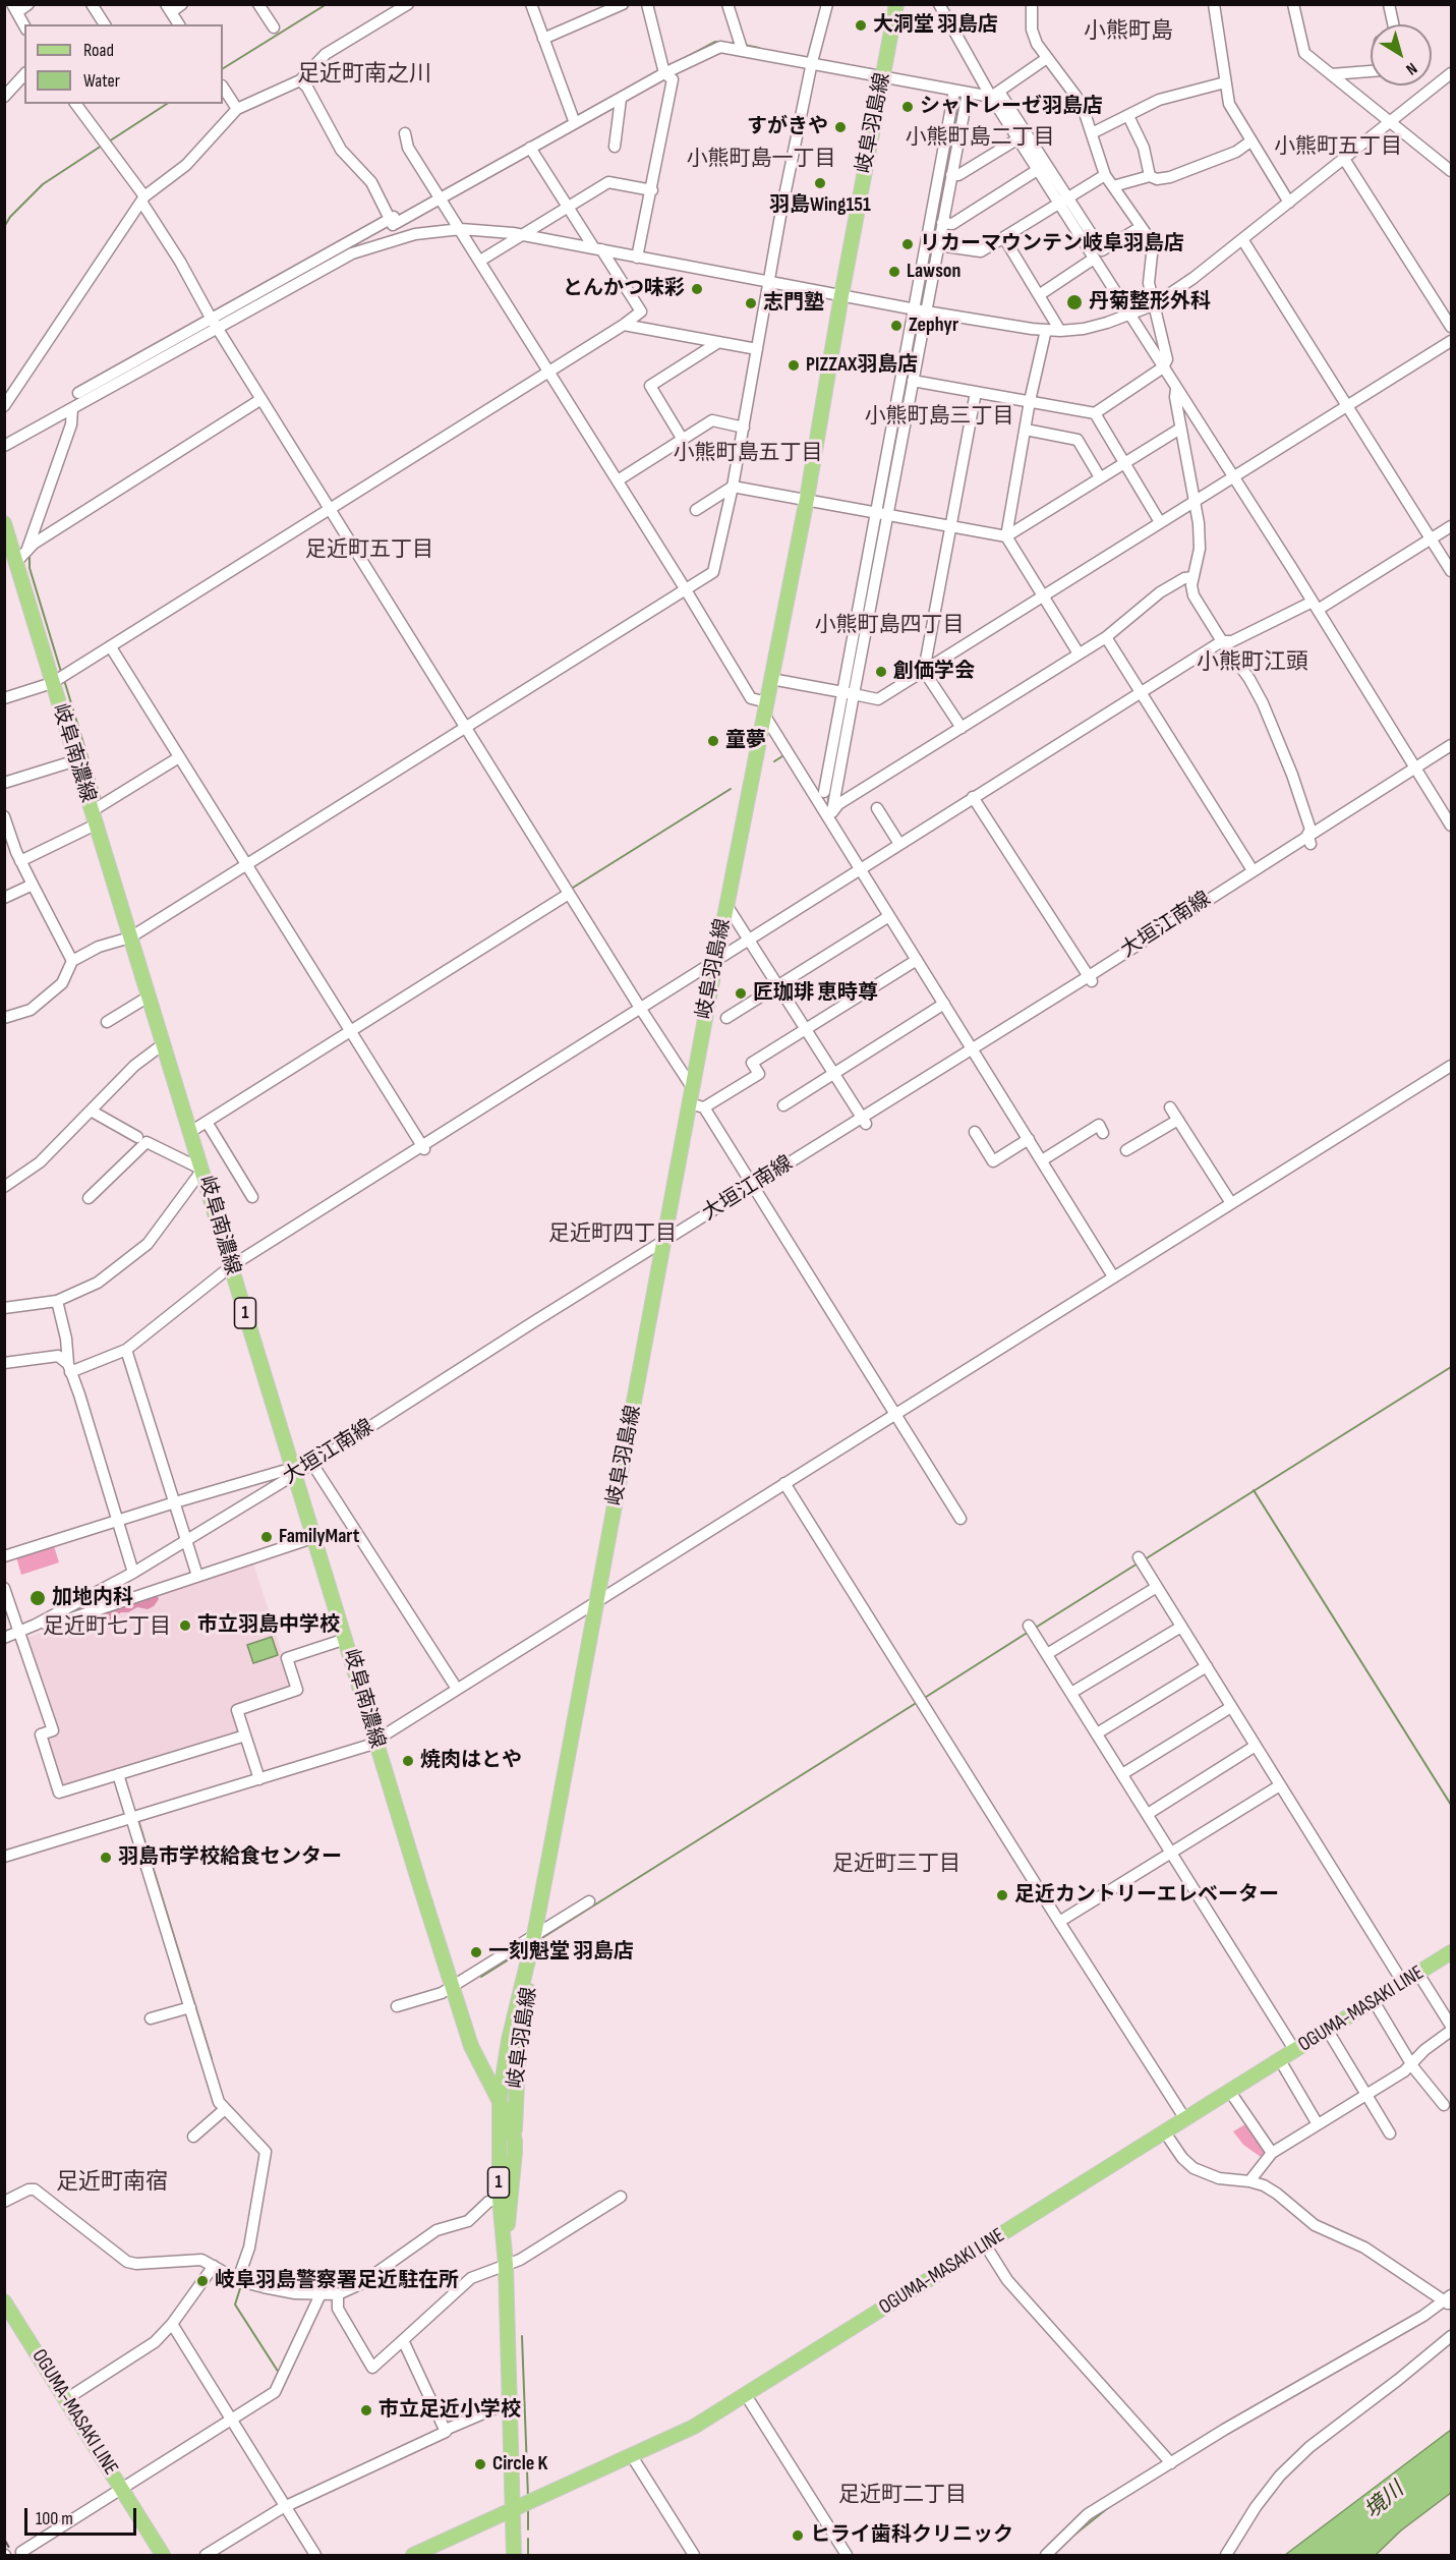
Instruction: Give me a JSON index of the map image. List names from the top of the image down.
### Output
{
  "streets": {
    "main road": [
      "岐阜羽島線",
      "岐阜南濃線",
      "1",
      "OGUMA-MASAKI LINE"
    ],
    "street": ["大垣江南線"]
  },
  "crossings": [
    ["岐阜羽島線", "岐阜南濃線"],
    ["岐阜羽島線", "大垣江南線"],
    ["岐阜南濃線", "大垣江南線"],
    ["岐阜南濃線", "OGUMA-MASAKI LINE"]
  ],
  "districts": [
    "小熊町島",
    "足近町南之川",
    "小熊町島二丁目",
    "小熊町五丁目",
    "小熊町島一丁目",
    "小熊町島三丁目",
    "小熊町島五丁目",
    "足近町五丁目",
    "小熊町島四丁目",
    "小熊町江頭",
    "足近町四丁目",
    "足近町七丁目",
    "足近町三丁目",
    "足近町南宿",
    "足近町二丁目"
  ],
  "water": ["境川"],
  "places": [
    "大洞堂 羽島店",
    "シャトレーゼ羽島店",
    "すがきや",
    "羽島Wing151",
    "リカーマウンテン岐阜羽島店",
    "Lawson",
    "とんかつ味彩",
    "丹菊整形外科",
    "志門塾",
    "Zephyr",
    "PIZZAX羽島店",
    "創価学会",
    "童夢",
    "匠珈琲 恵時尊",
    "FamilyMart",
    "加地内科",
    "市立羽島中学校",
    "焼肉はとや",
    "羽島市学校給食センター",
    "足近カントリーエレベーター",
    "一刻魁堂 羽島店",
    "岐阜羽島警察署足近駐在所",
    "市立足近小学校",
    "Circle K",
    "ヒライ歯科クリニック"
  ],
  "legend": ["Road", "Water"],
  "scale_bar": "100 m",
  "north": "bottom right"
}
